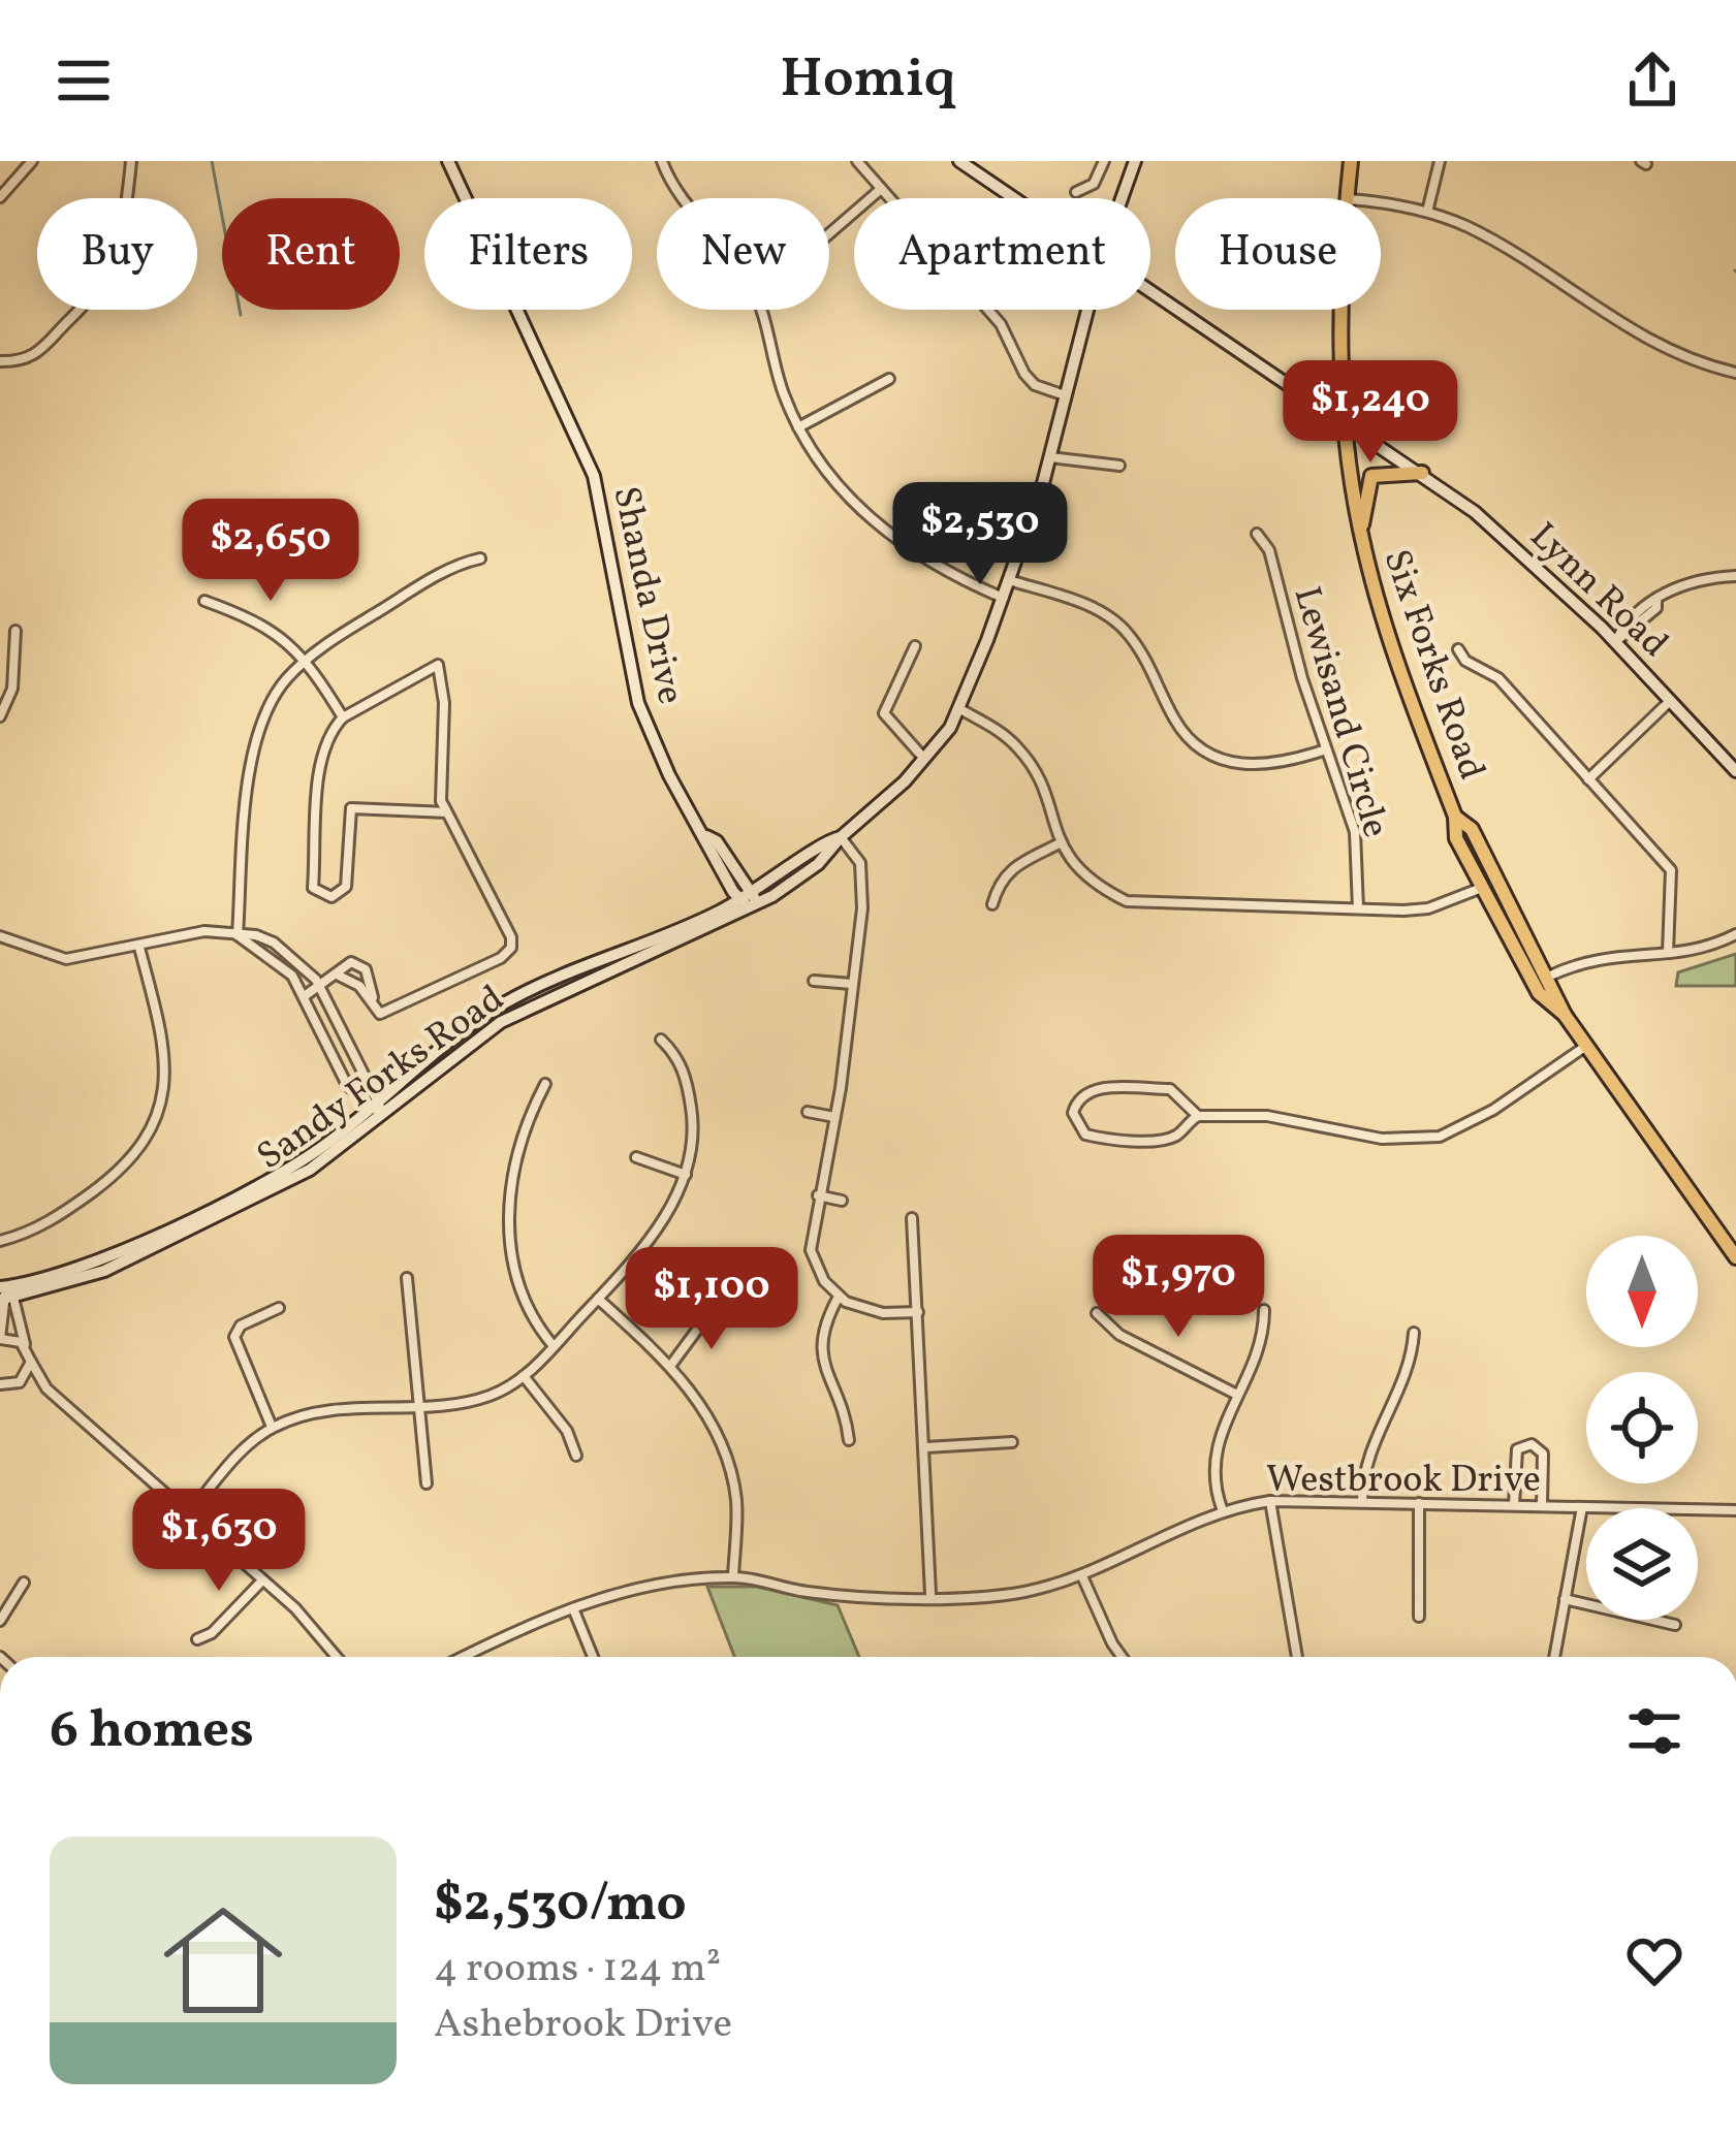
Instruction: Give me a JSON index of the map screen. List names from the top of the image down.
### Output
{
  "streets": {
    "main road": ["Six Forks Road"],
    "street": [
      "Lynn Road",
      "Shanda Drive",
      "Lewisand Circle",
      "Sandy Forks Road",
      "Westbrook Drive"
    ]
  },
  "crossings": [
    ["Lynn Road", "Six Forks Road"],
    ["Shanda Drive", "Sandy Forks Road"]
  ],
  "north": "bottom",
  "page": {
    "header": "Homiq",
    "chip": [
      "Buy",
      "Rent",
      "Filters",
      "New",
      "Apartment",
      "House"
    ],
    "price": [
      "$1,240",
      "$2,530",
      "$2,650",
      "$1,970",
      "$1,100",
      "$1,630"
    ],
    "heading": "6 homes",
    "list": [
      {
        "name": "$2,530/mo",
        "note": "4 rooms · 124 m² · Ashebrook Drive"
      }
    ]
  }
}
